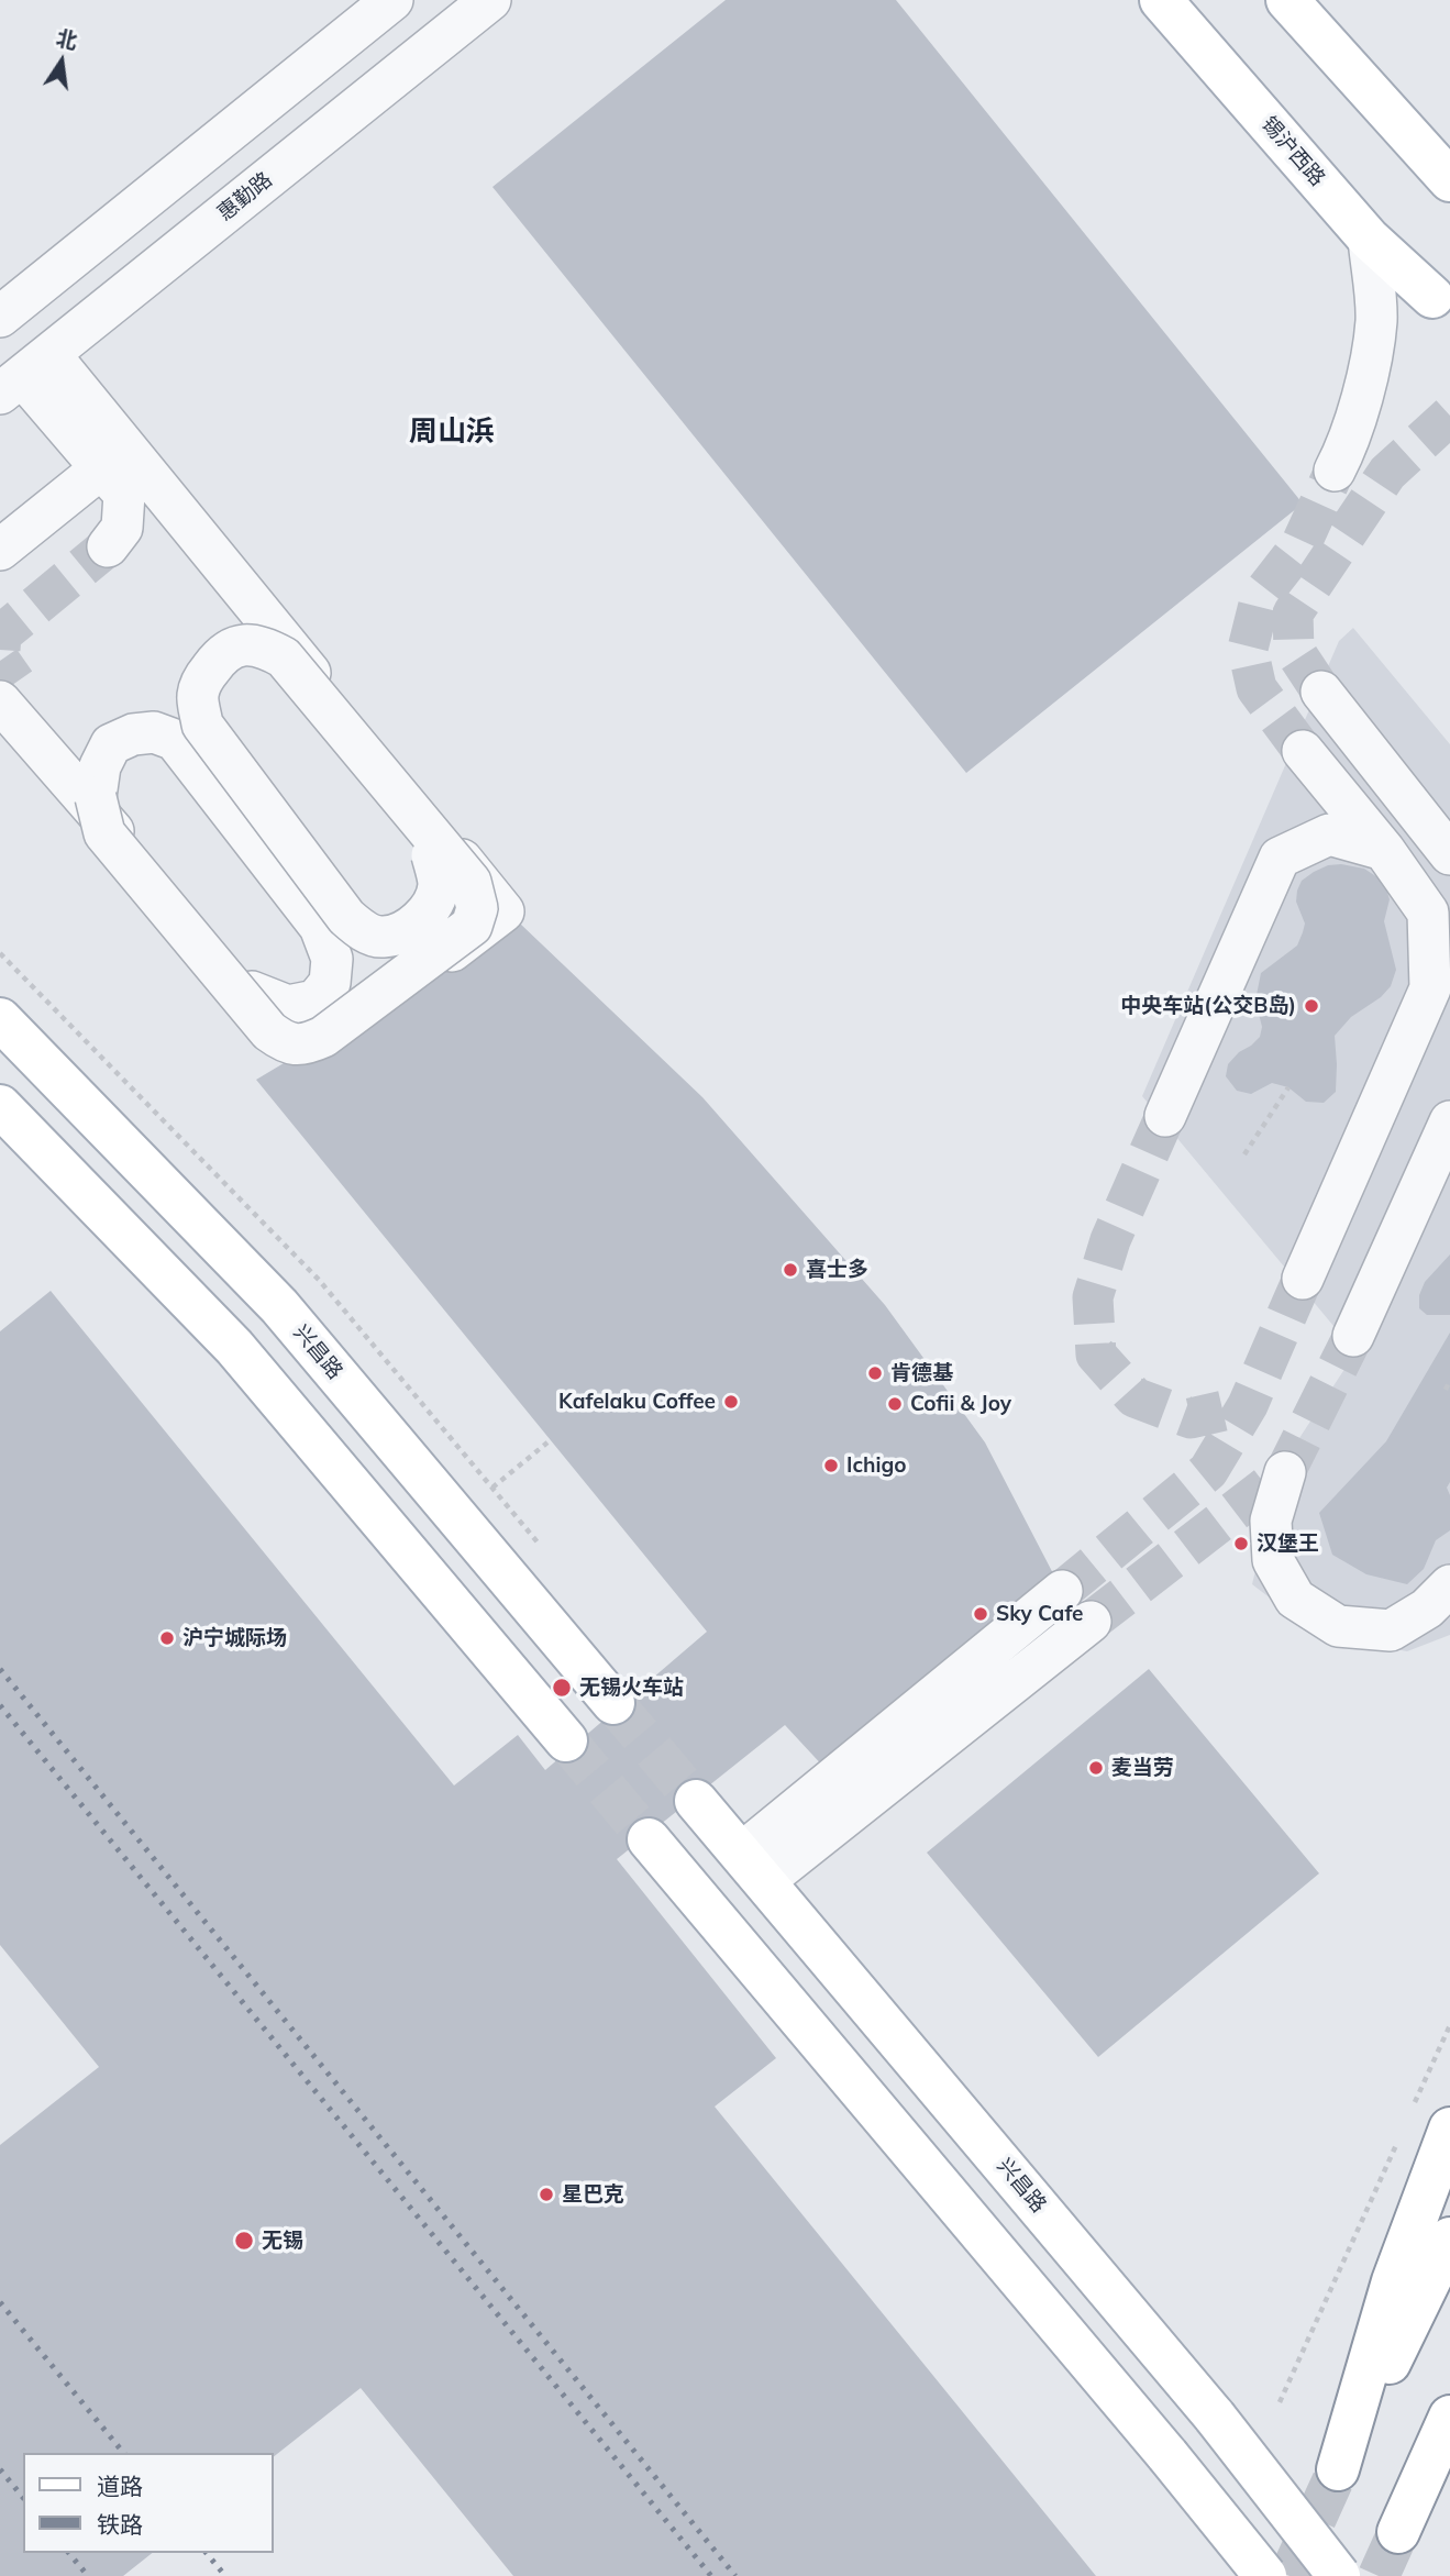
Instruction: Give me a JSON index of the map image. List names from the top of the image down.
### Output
{
  "streets": {
    "main road": ["锡沪西路", "兴昌路"],
    "street": ["惠勤路"]
  },
  "districts": ["周山浜"],
  "places": [
    "中央车站(公交B岛)",
    "喜士多",
    "肯德基",
    "Kafelaku Coffee",
    "Cofii & Joy",
    "Ichigo",
    "汉堡王",
    "Sky Cafe",
    "沪宁城际场",
    "无锡火车站",
    "麦当劳",
    "星巴克",
    "无锡"
  ],
  "legend": ["道路", "铁路"],
  "north": "top"
}
